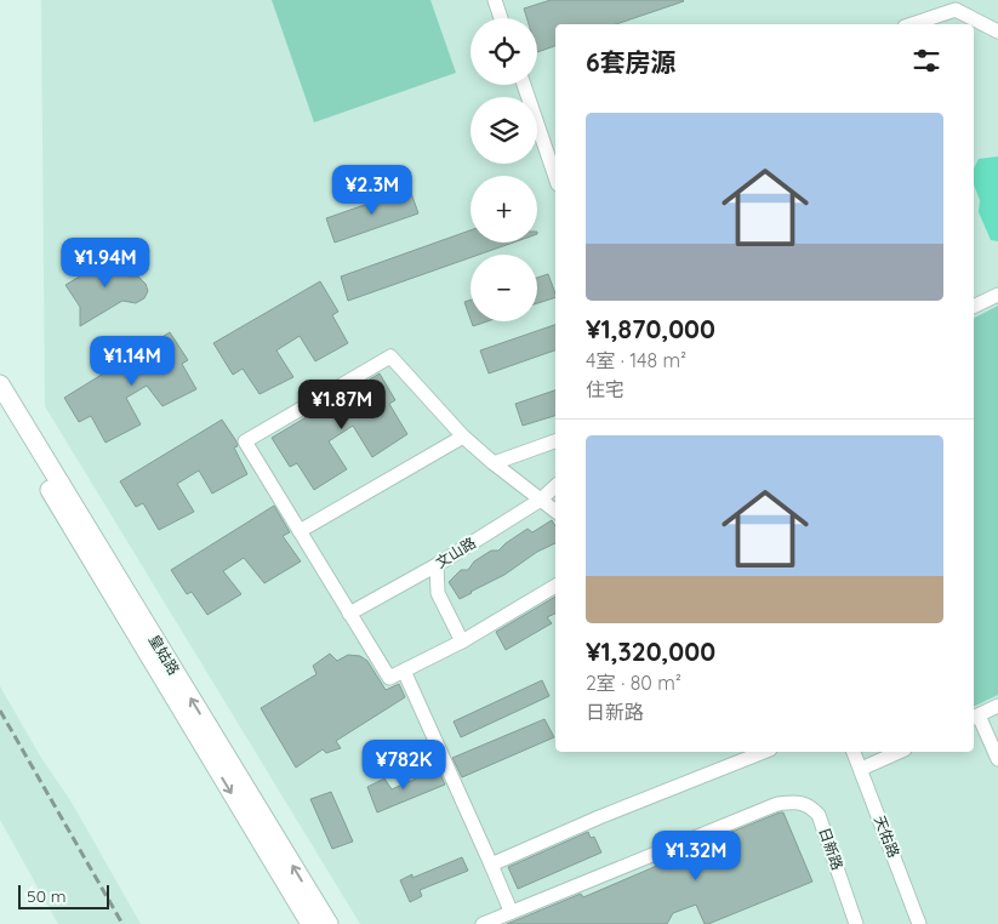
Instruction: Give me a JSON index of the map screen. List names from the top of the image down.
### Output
{
  "streets": {
    "street": [
      "文山路",
      "皇姑路",
      "天佑路",
      "日新路"
    ]
  },
  "scale_bar": "50 m",
  "page": {
    "map_buttons": ["+", "−"],
    "heading": "6套房源",
    "list": [
      {
        "name": "¥1,870,000",
        "note": "4室 · 148 m² · 住宅"
      },
      {
        "name": "¥1,320,000",
        "note": "2室 · 80 m² · 日新路"
      }
    ],
    "price": [
      "¥2.3M",
      "¥1.94M",
      "¥1.14M",
      "¥1.87M",
      "¥782K",
      "¥1.32M"
    ],
    "scale": "50 m"
  }
}
